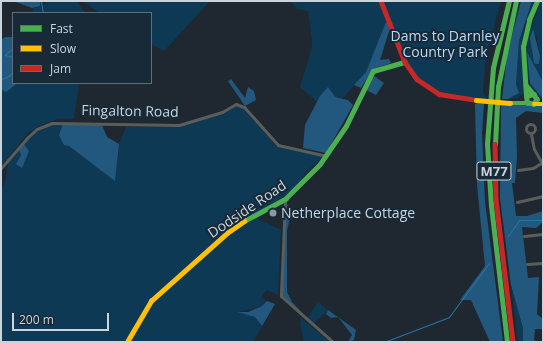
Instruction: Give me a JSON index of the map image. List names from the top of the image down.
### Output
{
  "streets": {
    "main road": ["M77", "Dodside Road"],
    "street": ["Fingalton Road"]
  },
  "crossings": [
    ["Fingalton Road", "Dodside Road"]
  ],
  "parks": ["Dams to Darnley Country Park"],
  "places": ["Netherplace Cottage"],
  "legend": ["Fast", "Slow", "Jam"],
  "scale_bar": "200 m"
}
